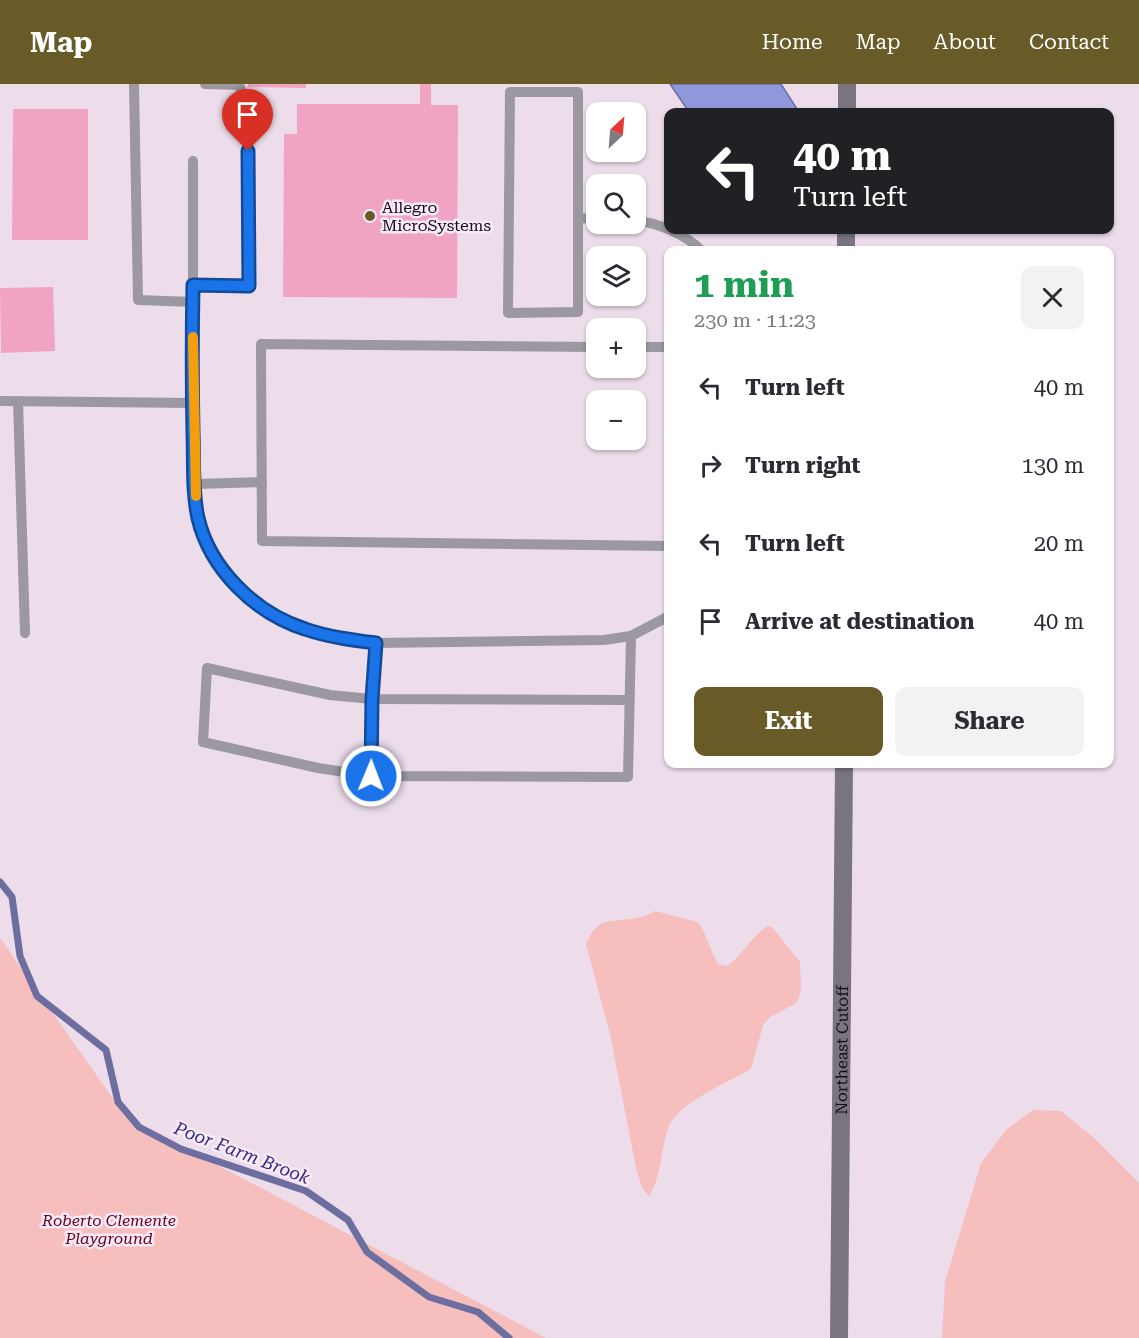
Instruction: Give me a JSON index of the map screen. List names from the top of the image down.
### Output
{
  "streets": {
    "main road": ["Northeast Cutoff"]
  },
  "water": ["Poor Farm Brook"],
  "parks": ["Roberto Clemente Playground"],
  "places": ["Allegro MicroSystems"],
  "north": "top right",
  "page": {
    "header": "Map",
    "nav": [
      "Home",
      "Map",
      "About",
      "Contact"
    ],
    "map_buttons": ["+", "−"],
    "turn": ["40 m", "Turn left"],
    "heading": ["1 min", "230 m · 11:23"],
    "list": [
      {
        "name": "Turn left",
        "value": "40 m"
      },
      {
        "name": "Turn right",
        "value": "130 m"
      },
      {
        "name": "Turn left",
        "value": "20 m"
      },
      {
        "name": "Arrive at destination",
        "value": "40 m"
      }
    ],
    "buttons": ["Exit", "Share"]
  }
}
